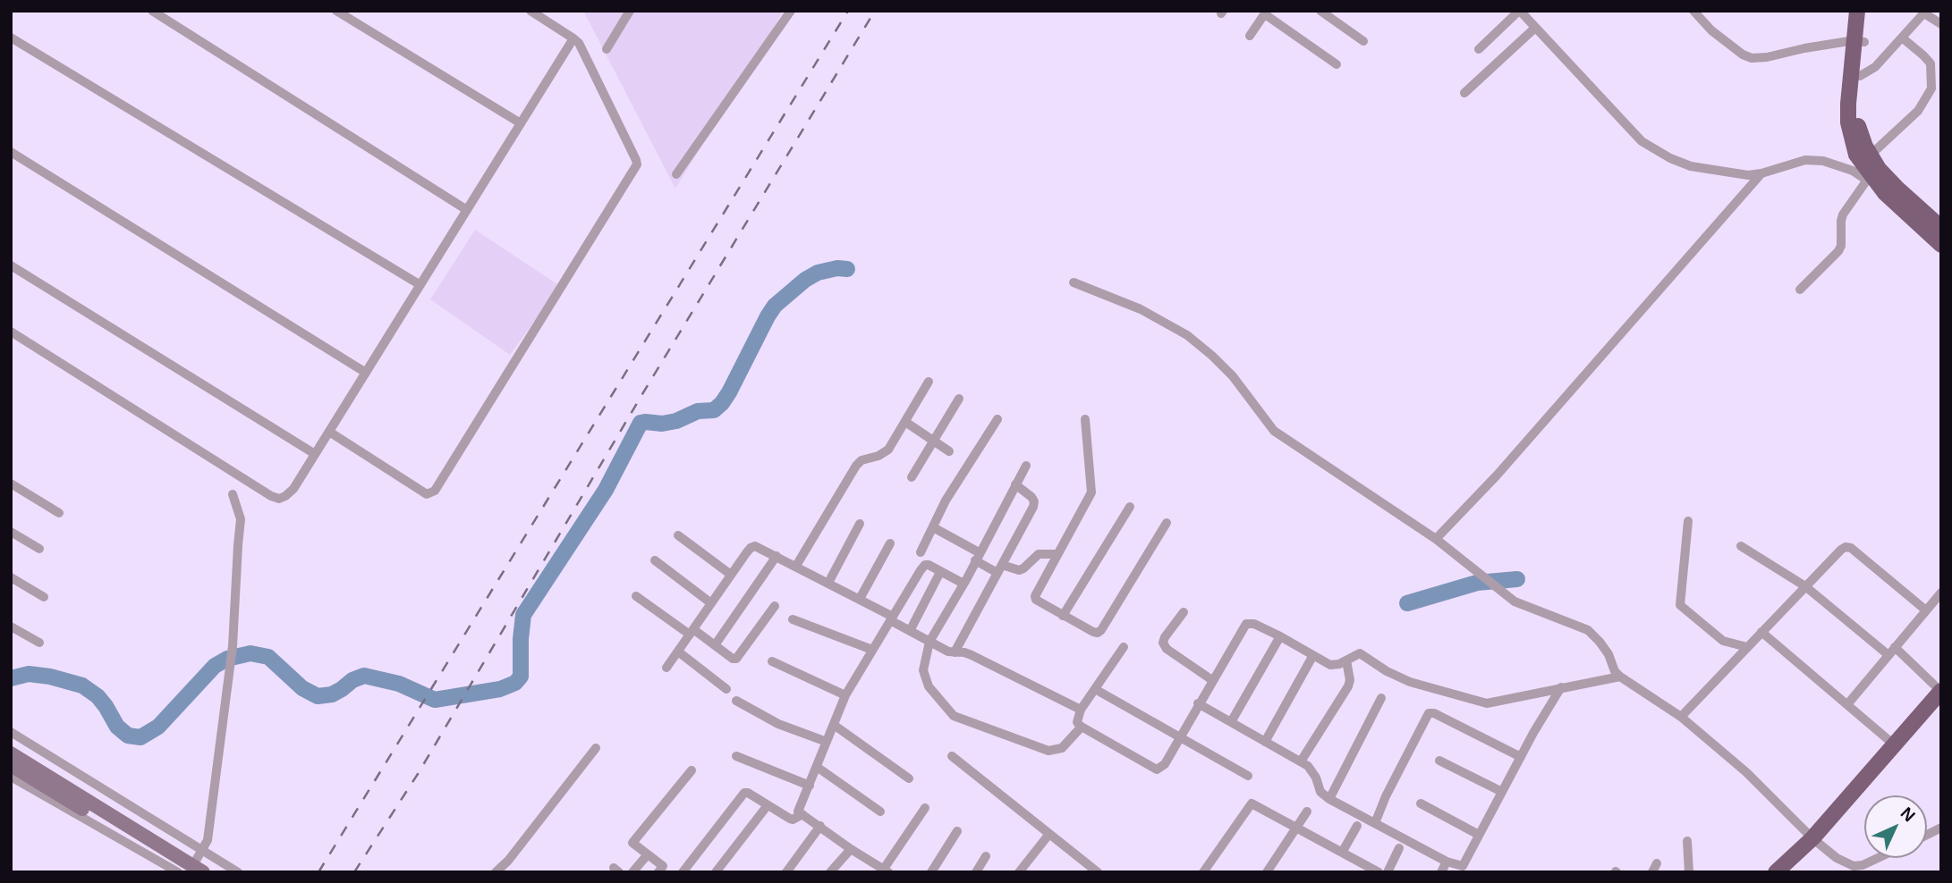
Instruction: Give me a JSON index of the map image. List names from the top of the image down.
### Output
{
  "north": "top right"
}
